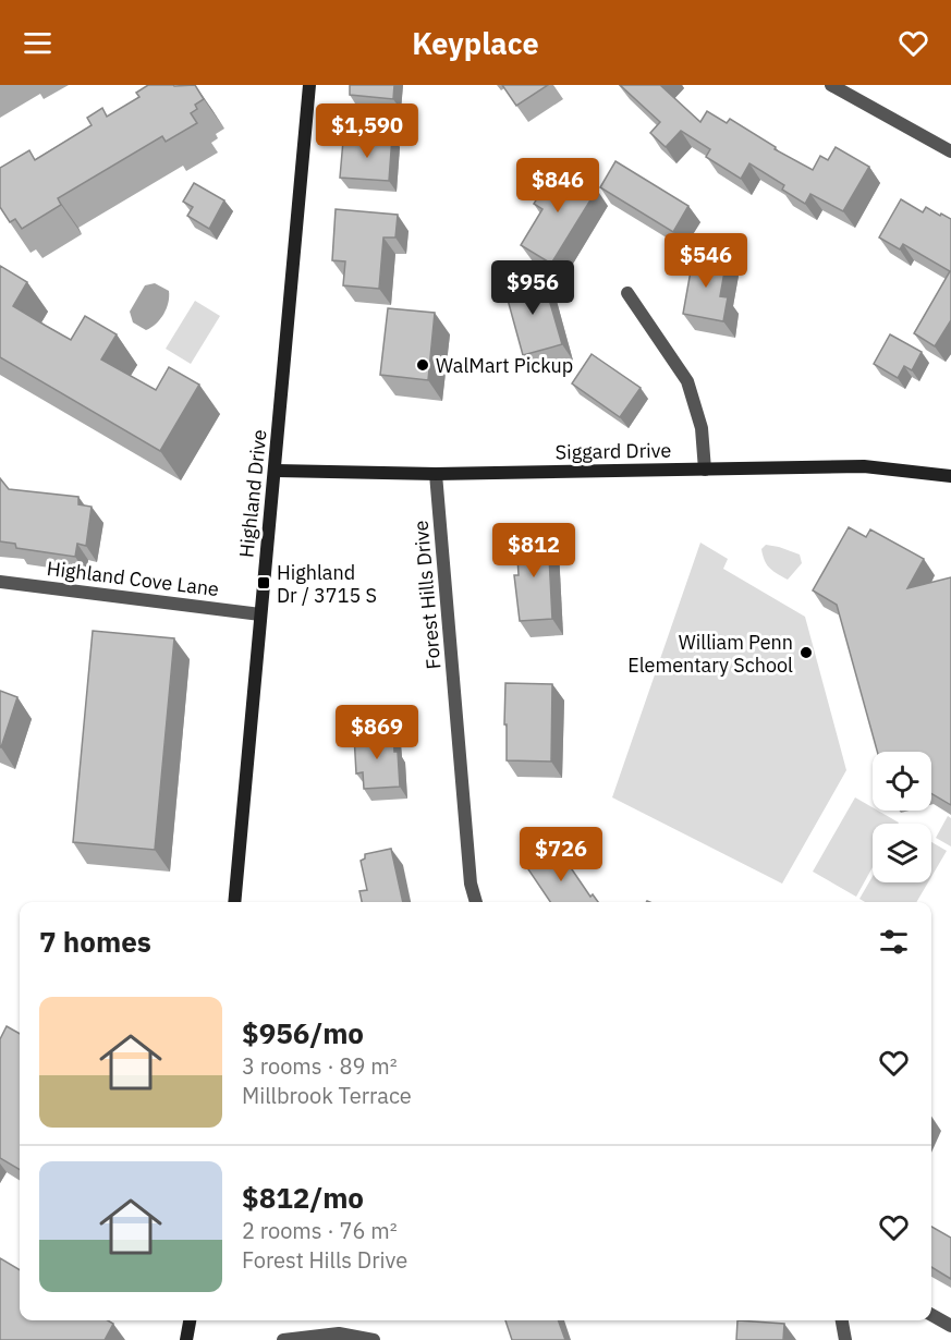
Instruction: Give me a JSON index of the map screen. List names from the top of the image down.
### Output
{
  "streets": {
    "main road": ["Siggard Drive", "Highland Drive"],
    "street": ["Highland Cove Lane", "Forest Hills Drive"]
  },
  "crossings": [
    ["Siggard Drive", "Highland Drive"],
    ["Siggard Drive", "Forest Hills Drive"],
    ["Highland Drive", "Highland Cove Lane"]
  ],
  "places": {
    "other": ["WalMart Pickup", "William Penn Elementary School"],
    "transit": ["Highland Dr / 3715 S"]
  },
  "page": {
    "header": "Keyplace",
    "price": [
      "$1,590",
      "$846",
      "$546",
      "$956",
      "$812",
      "$869",
      "$726"
    ],
    "heading": "7 homes",
    "list": [
      {
        "name": "$956/mo",
        "note": "3 rooms · 89 m² · Millbrook Terrace"
      },
      {
        "name": "$812/mo",
        "note": "2 rooms · 76 m² · Forest Hills Drive"
      }
    ]
  }
}
